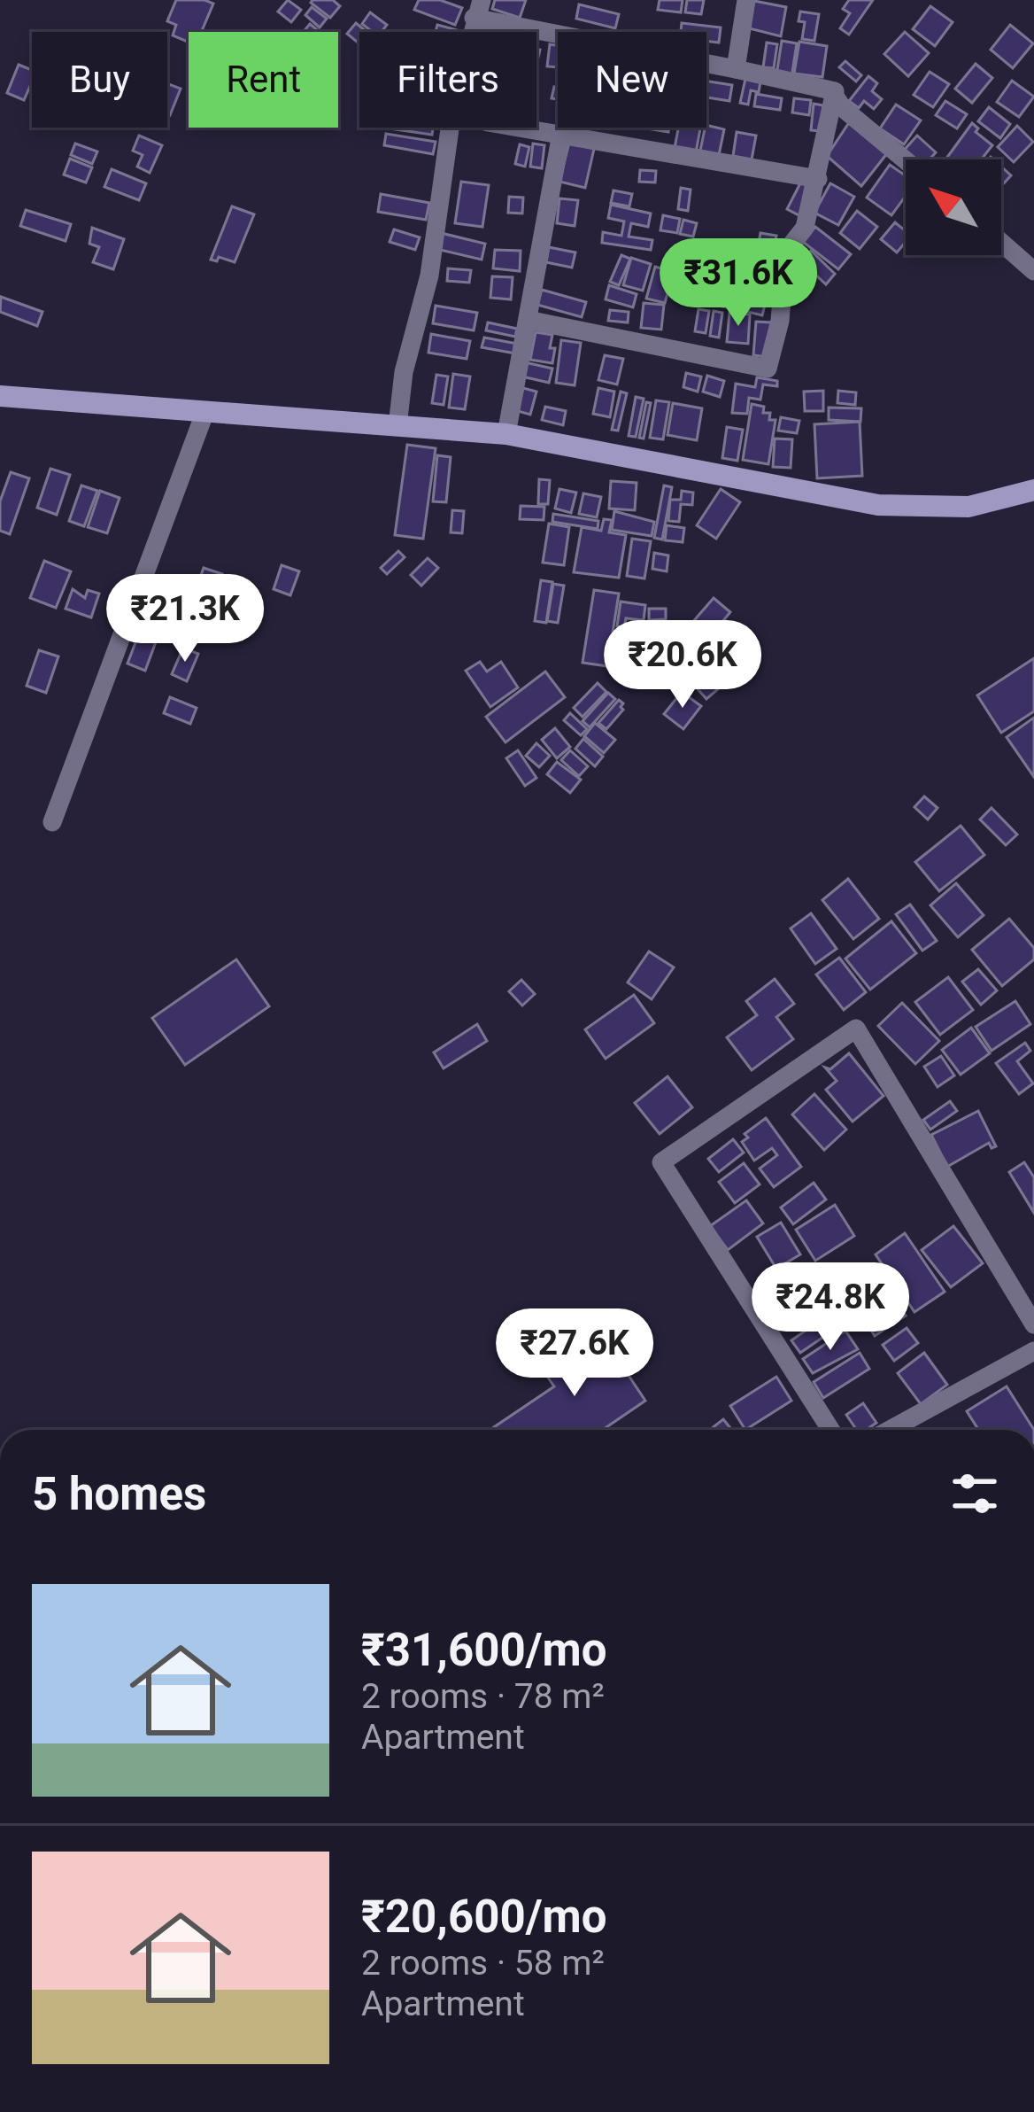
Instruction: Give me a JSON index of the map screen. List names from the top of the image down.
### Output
{
  "north": "top left",
  "page": {
    "chip": [
      "Buy",
      "Rent",
      "Filters",
      "New"
    ],
    "price": [
      "₹31.6K",
      "₹21.3K",
      "₹20.6K",
      "₹24.8K",
      "₹27.6K"
    ],
    "heading": "5 homes",
    "list": [
      {
        "name": "₹31,600/mo",
        "note": "2 rooms · 78 m² · Apartment"
      },
      {
        "name": "₹20,600/mo",
        "note": "2 rooms · 58 m² · Apartment"
      }
    ]
  }
}
